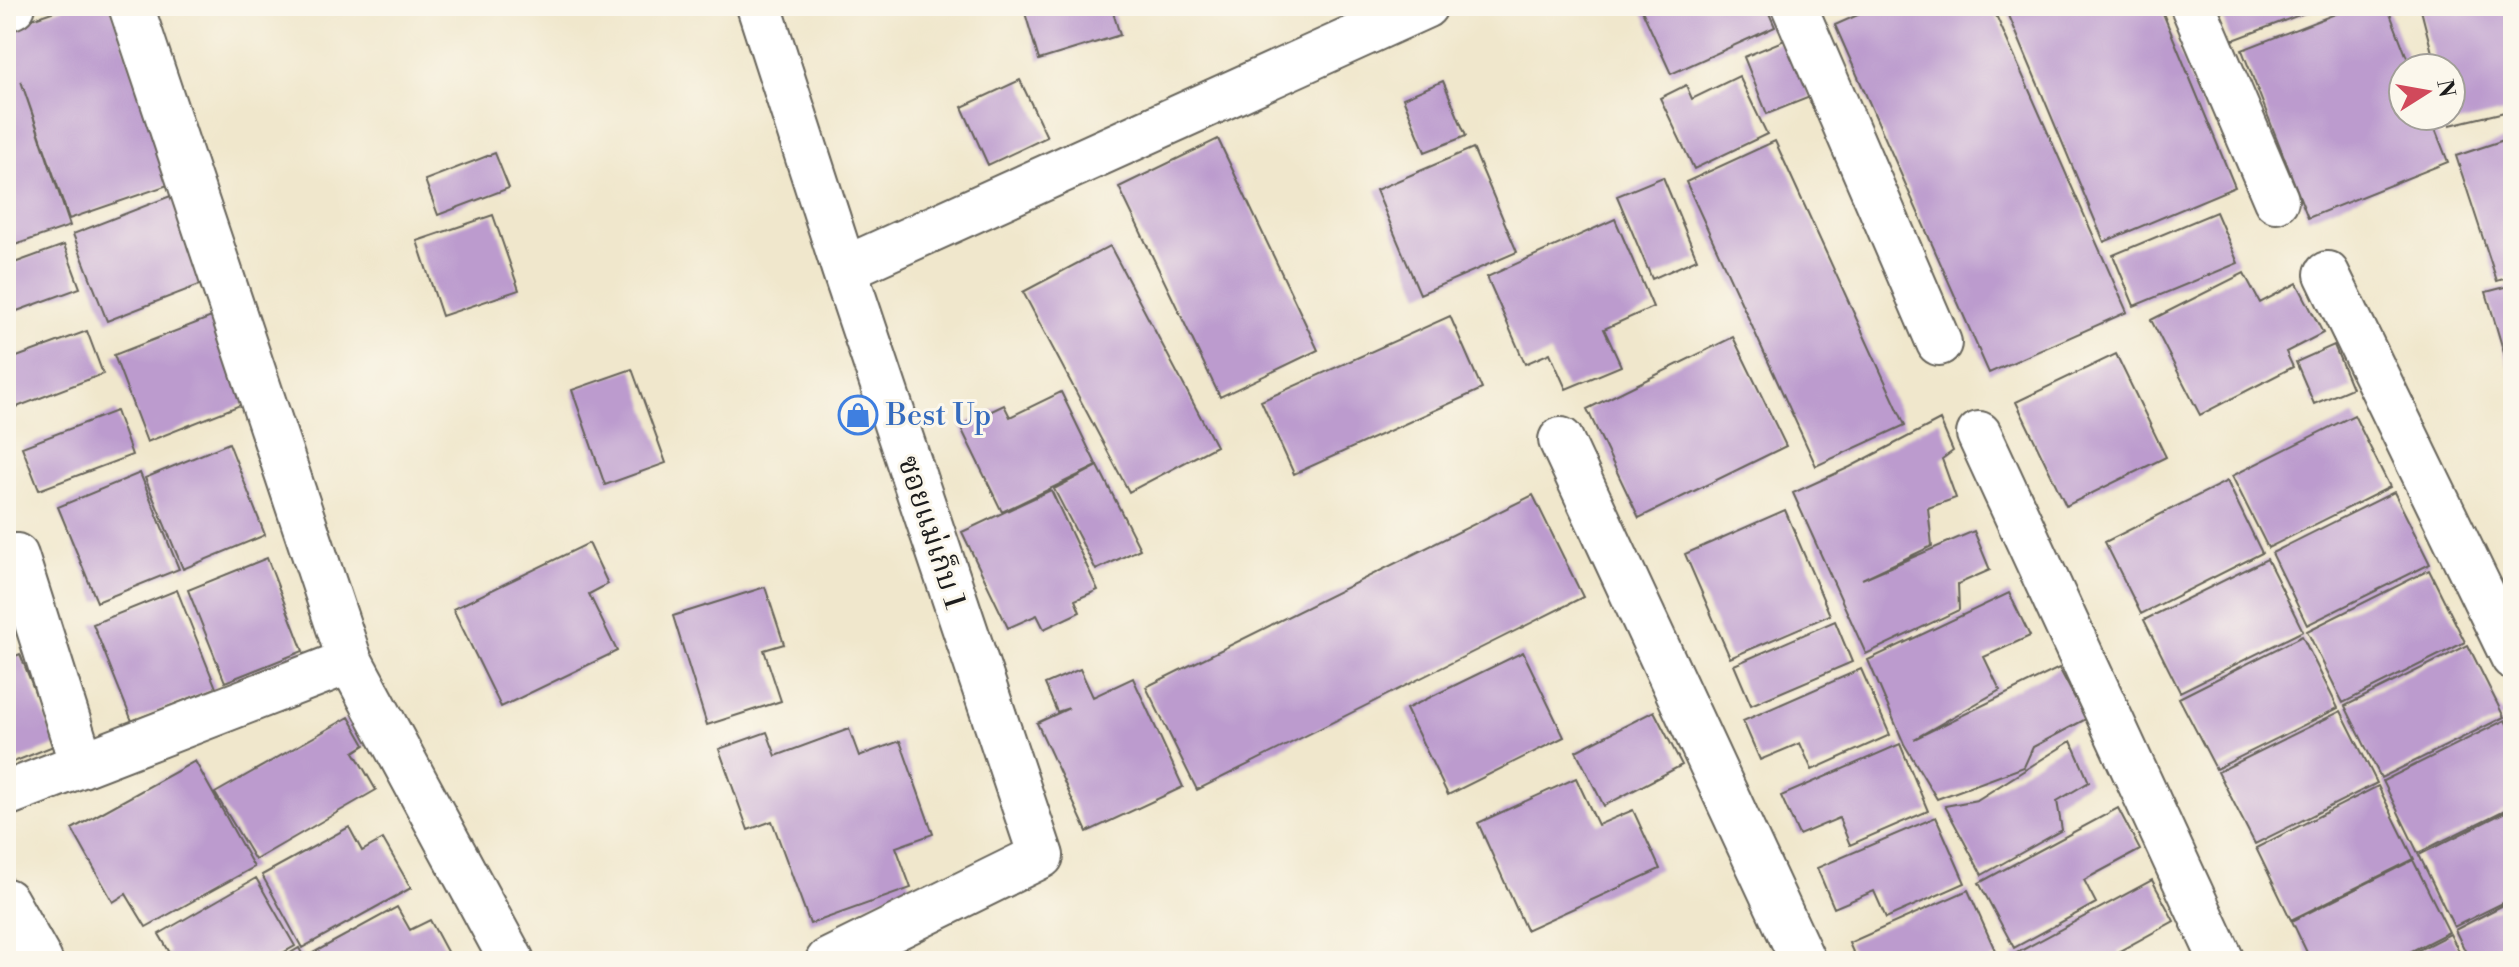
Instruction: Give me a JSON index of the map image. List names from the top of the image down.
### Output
{
  "streets": {
    "street": ["ซอยแม่เก็บ 1"]
  },
  "places": {
    "shop": ["Best Up"]
  },
  "north": "right"
}
